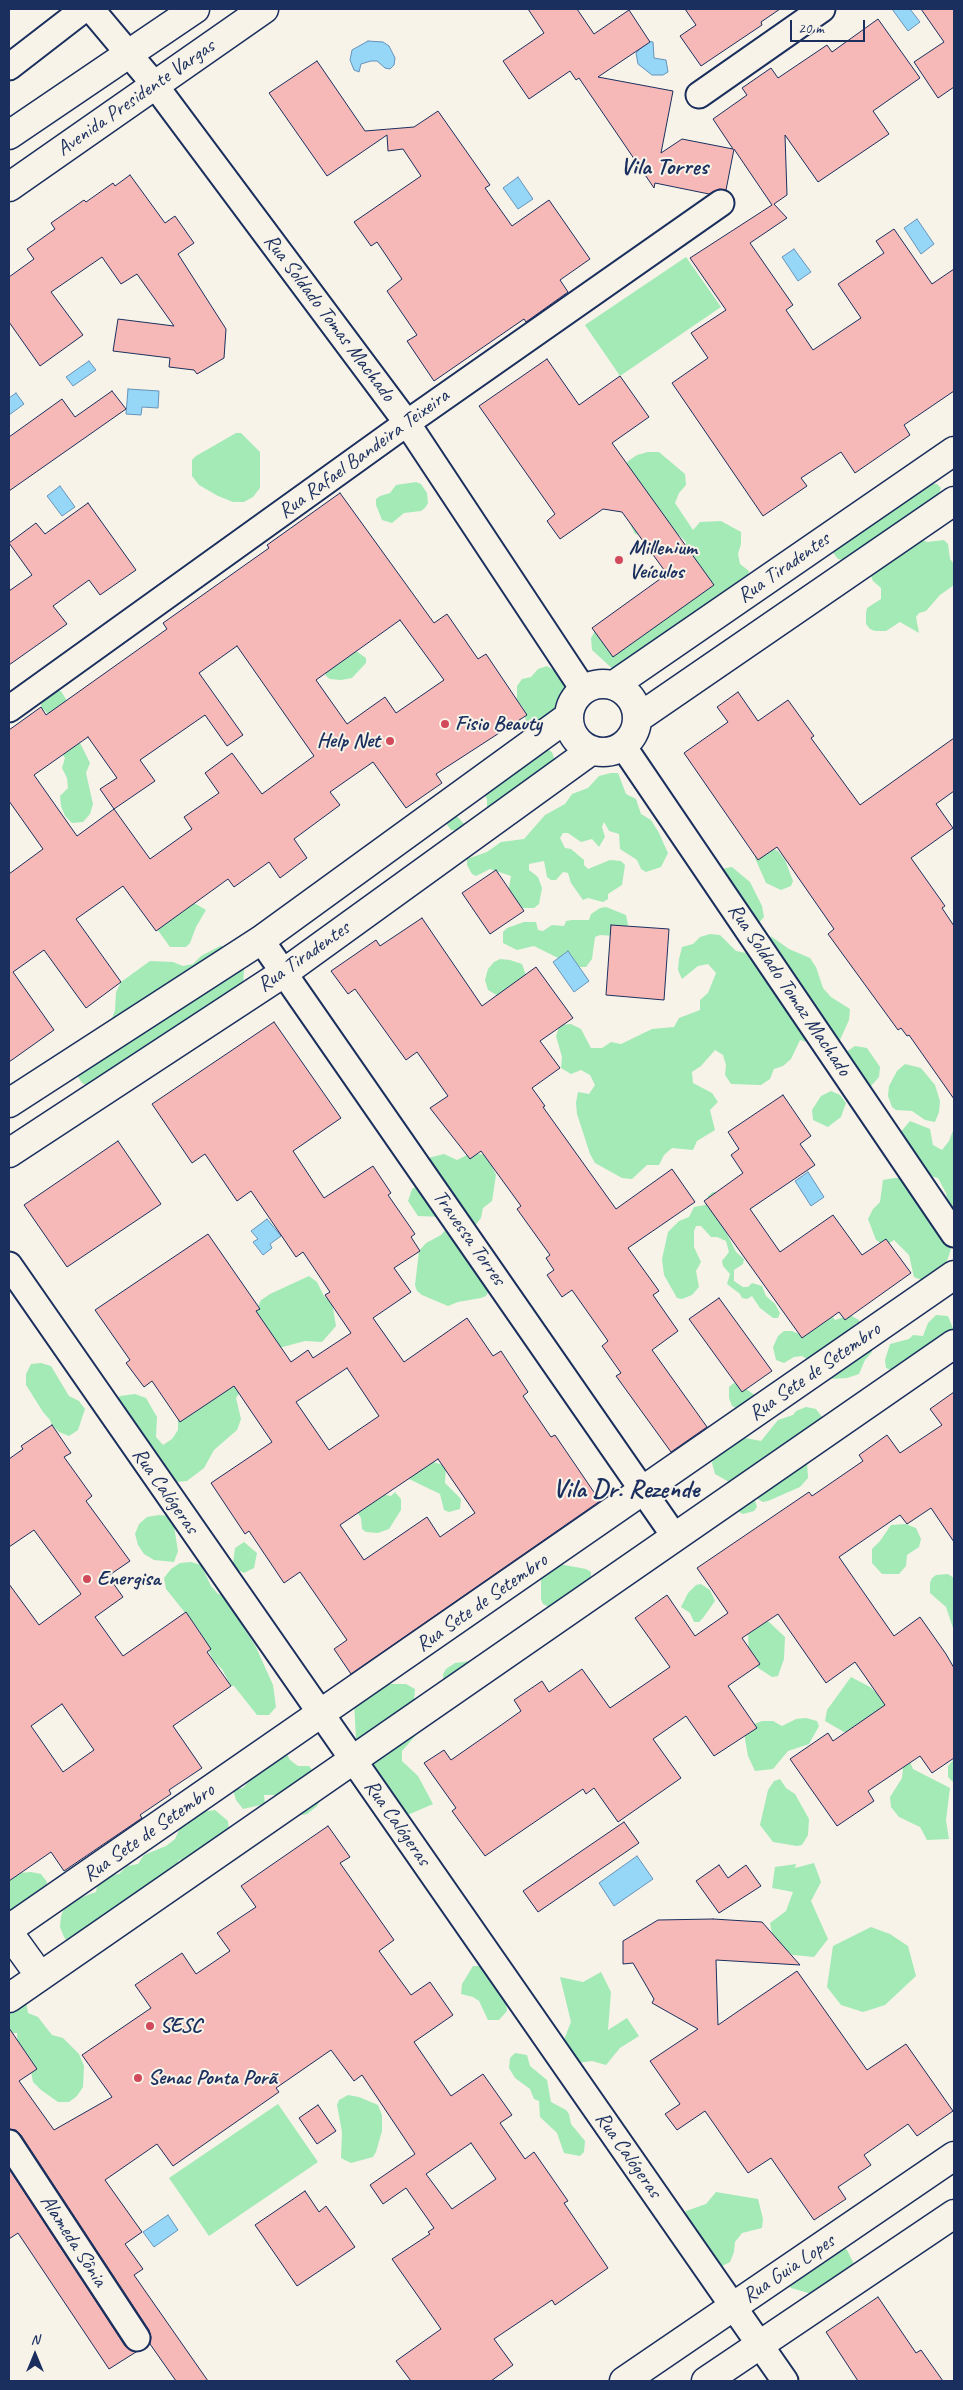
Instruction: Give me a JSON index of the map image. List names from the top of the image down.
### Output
{
  "streets": {
    "main road": [
      "Avenida Presidente Vargas",
      "Rua Tiradentes",
      "Rua Sete de Setembro",
      "Rua Guia Lopes"
    ],
    "street": [
      "Rua Soldado Tomas Machado",
      "Rua Rafael Bandeira Teixeira",
      "Rua Soldado Tomaz Machado",
      "Travessa Torres",
      "Rua Calógeras",
      "Alameda Sônia"
    ]
  },
  "crossings": [
    ["Avenida Presidente Vargas", "Rua Soldado Tomas Machado"],
    ["Rua Soldado Tomas Machado", "Rua Rafael Bandeira Teixeira"],
    ["Rua Soldado Tomas Machado", "Rua Tiradentes"],
    ["Rua Soldado Tomas Machado", "Rua Soldado Tomaz Machado"],
    ["Rua Tiradentes", "Rua Soldado Tomaz Machado"],
    ["Rua Tiradentes", "Travessa Torres"],
    ["Travessa Torres", "Rua Sete de Setembro"],
    ["Rua Sete de Setembro", "Rua Calógeras"],
    ["Rua Calógeras", "Rua Guia Lopes"]
  ],
  "districts": ["Vila Torres", "Vila Dr. Rezende"],
  "places": [
    "Millenium Veículos",
    "Fisio Beauty",
    "Help Net",
    "Energisa",
    "SESC",
    "Senac Ponta Porã"
  ],
  "scale_bar": "20 m",
  "north": "top"
}
